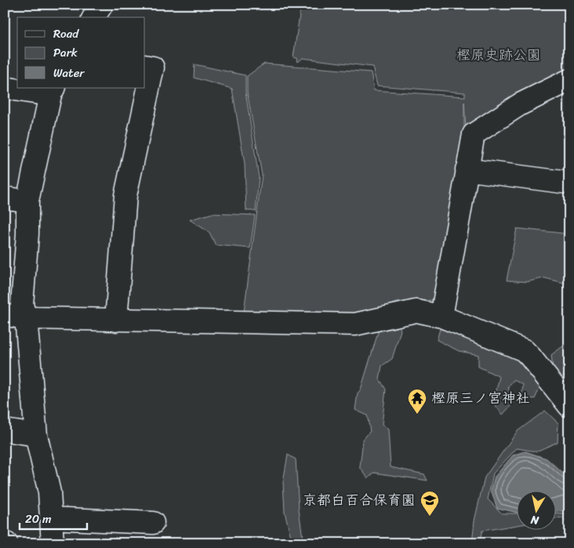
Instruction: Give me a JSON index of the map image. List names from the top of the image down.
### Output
{
  "parks": ["樫原史跡公園"],
  "places": {
    "temple": ["樫原三ノ宮神社"],
    "school or university": ["京都白百合保育園"]
  },
  "legend": ["Road", "Park", "Water"],
  "scale_bar": "20 m",
  "north": "bottom"
}
